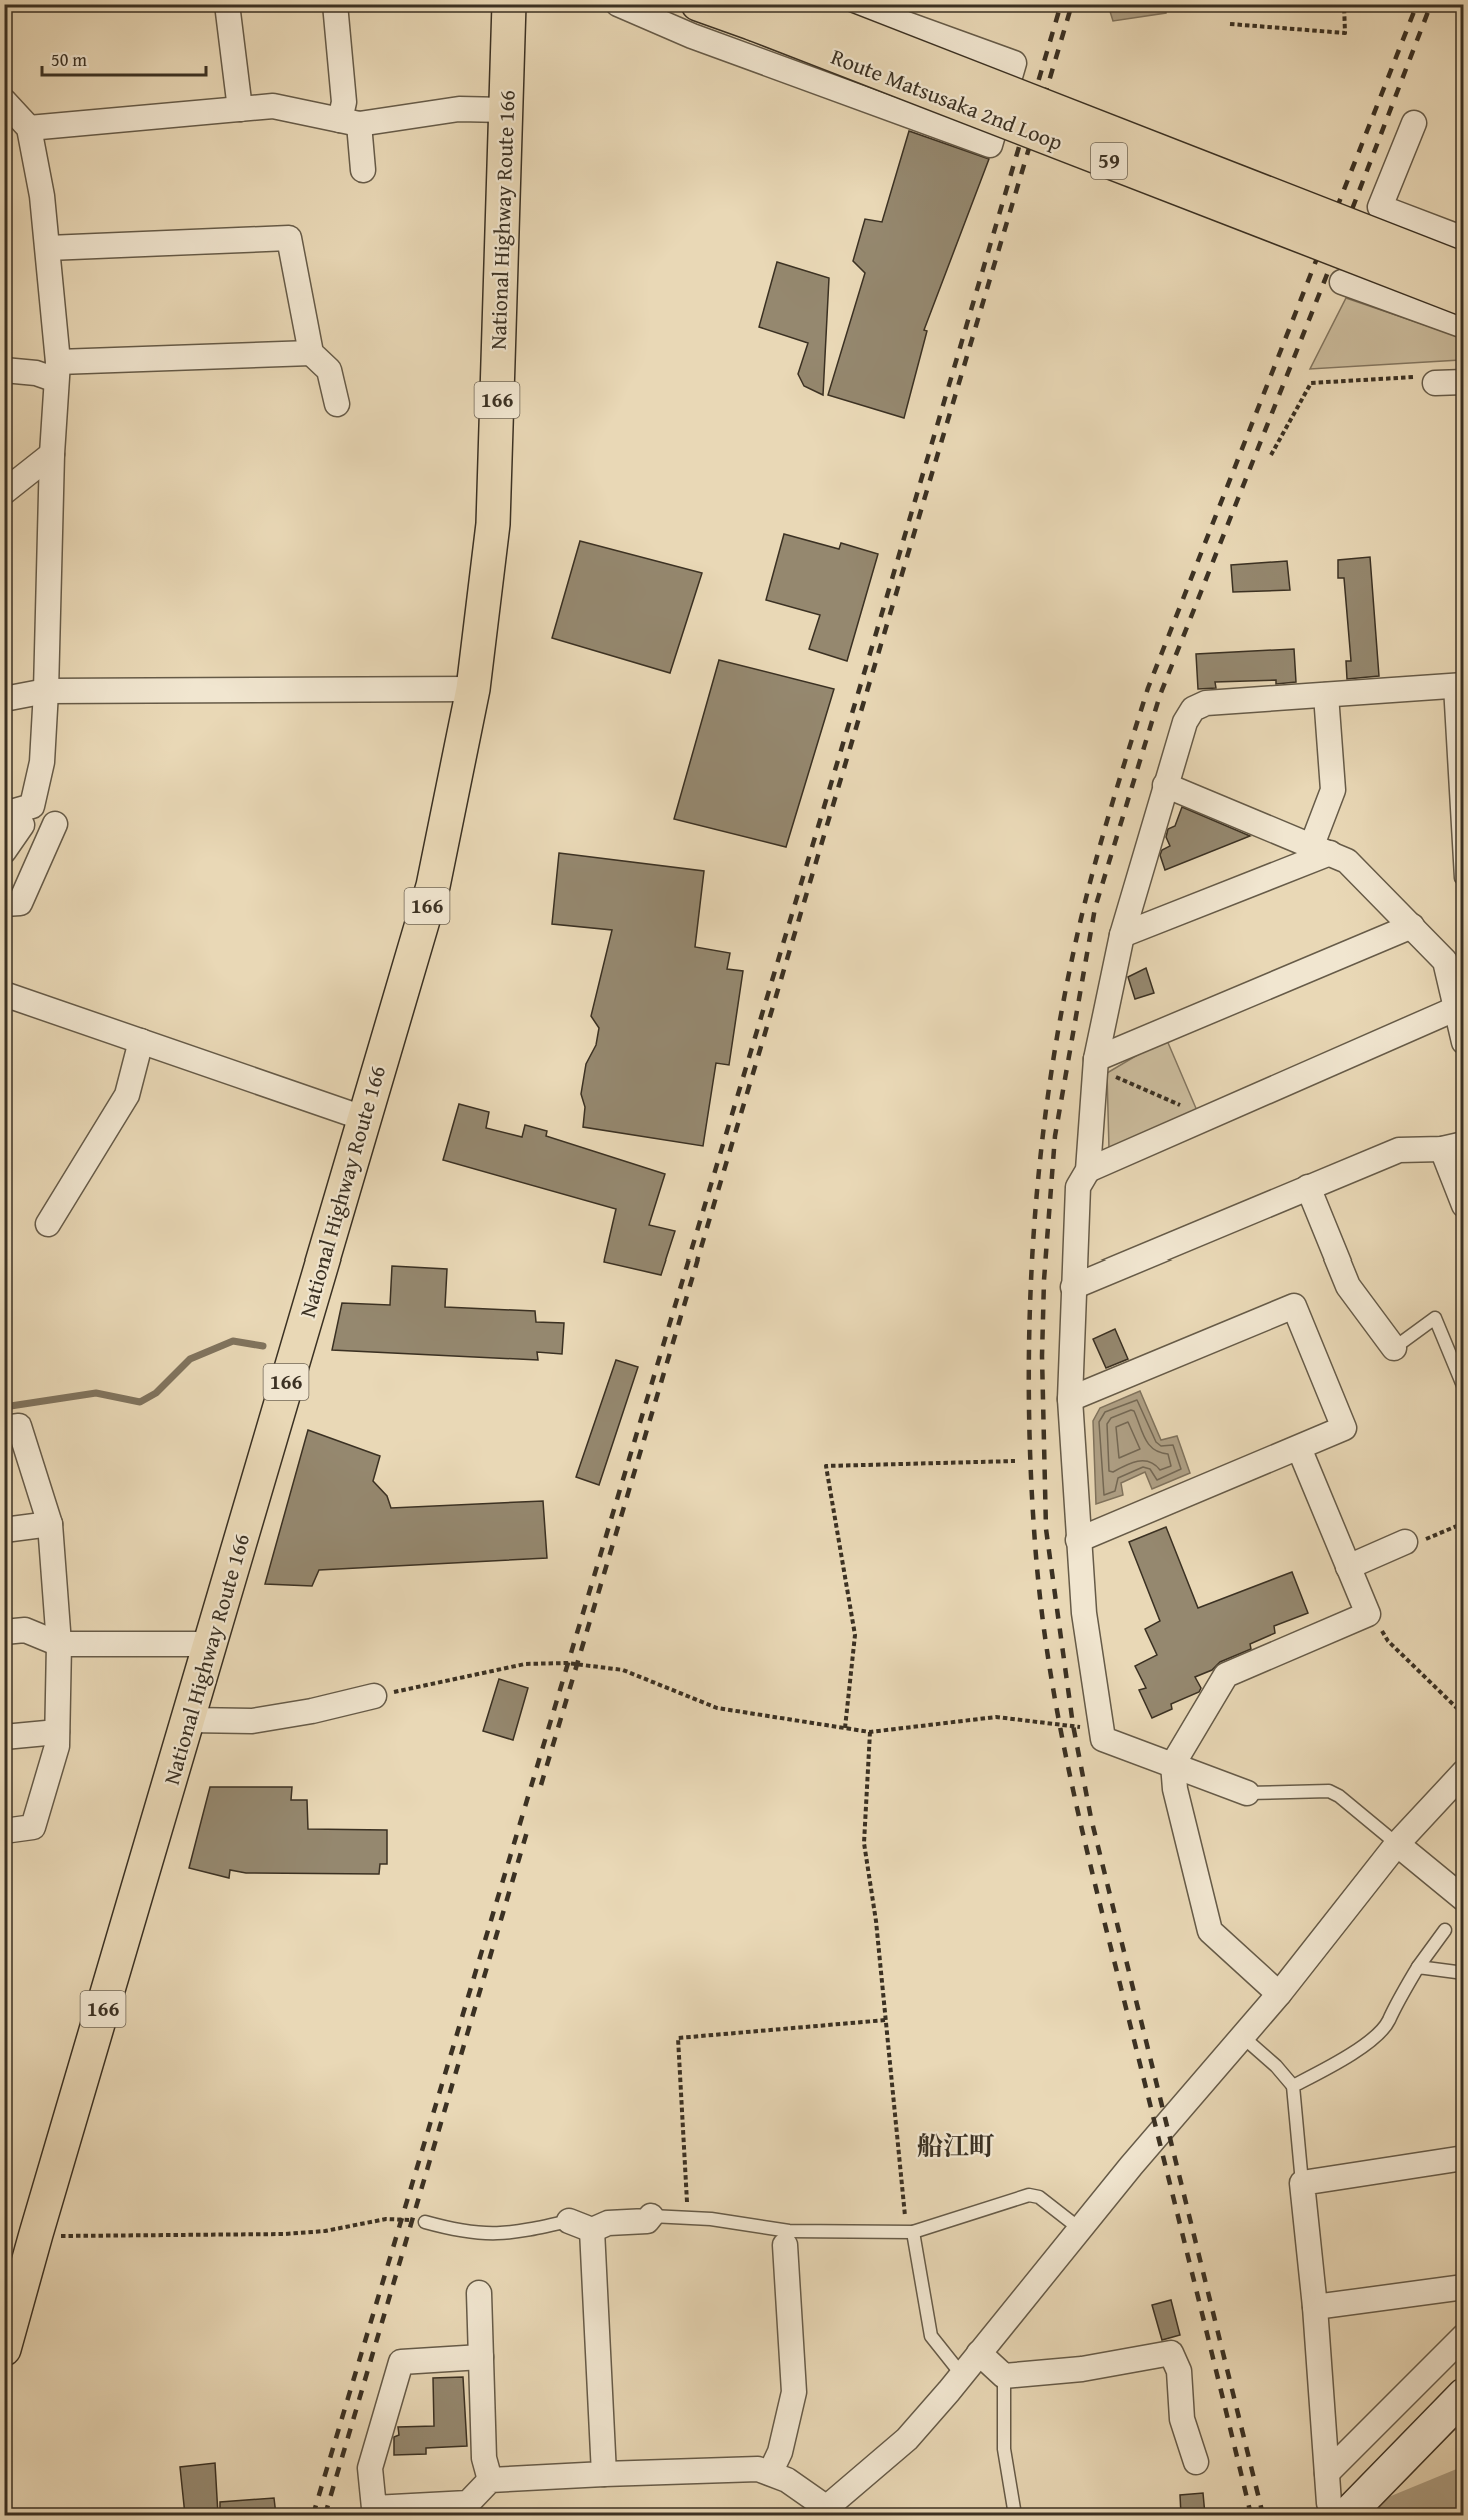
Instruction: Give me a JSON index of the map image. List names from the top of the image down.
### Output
{
  "streets": {
    "main road": [
      "Route Matsusaka 2nd Loop",
      "59",
      "National Highway Route 166",
      "166"
    ]
  },
  "districts": ["船江町"],
  "scale_bar": "50 m"
}
